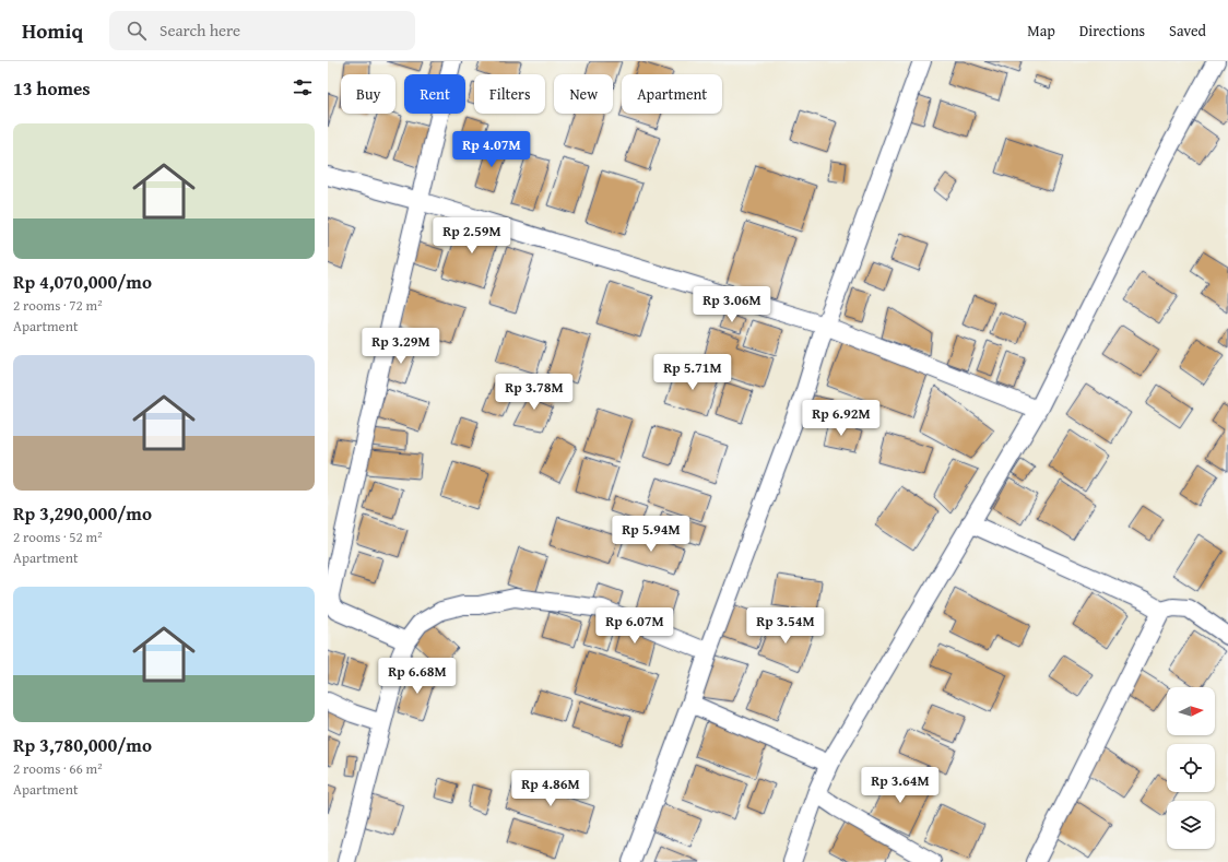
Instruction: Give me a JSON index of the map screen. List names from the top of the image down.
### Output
{
  "north": "right",
  "page": {
    "header": "Homiq",
    "search": "Search here",
    "nav": ["Map", "Directions", "Saved"],
    "heading": "13 homes",
    "chip": [
      "Buy",
      "Rent",
      "Filters",
      "New",
      "Apartment"
    ],
    "list": [
      {
        "name": "Rp 4,070,000/mo",
        "note": "2 rooms · 72 m² · Apartment"
      },
      {
        "name": "Rp 3,290,000/mo",
        "note": "2 rooms · 52 m² · Apartment"
      },
      {
        "name": "Rp 3,780,000/mo",
        "note": "2 rooms · 66 m² · Apartment"
      }
    ],
    "price": [
      "Rp 4.07M",
      "Rp 2.59M",
      "Rp 3.06M",
      "Rp 3.29M",
      "Rp 5.71M",
      "Rp 3.78M",
      "Rp 6.92M",
      "Rp 5.94M",
      "Rp 6.07M",
      "Rp 3.54M",
      "Rp 6.68M",
      "Rp 3.64M",
      "Rp 4.86M"
    ]
  }
}
